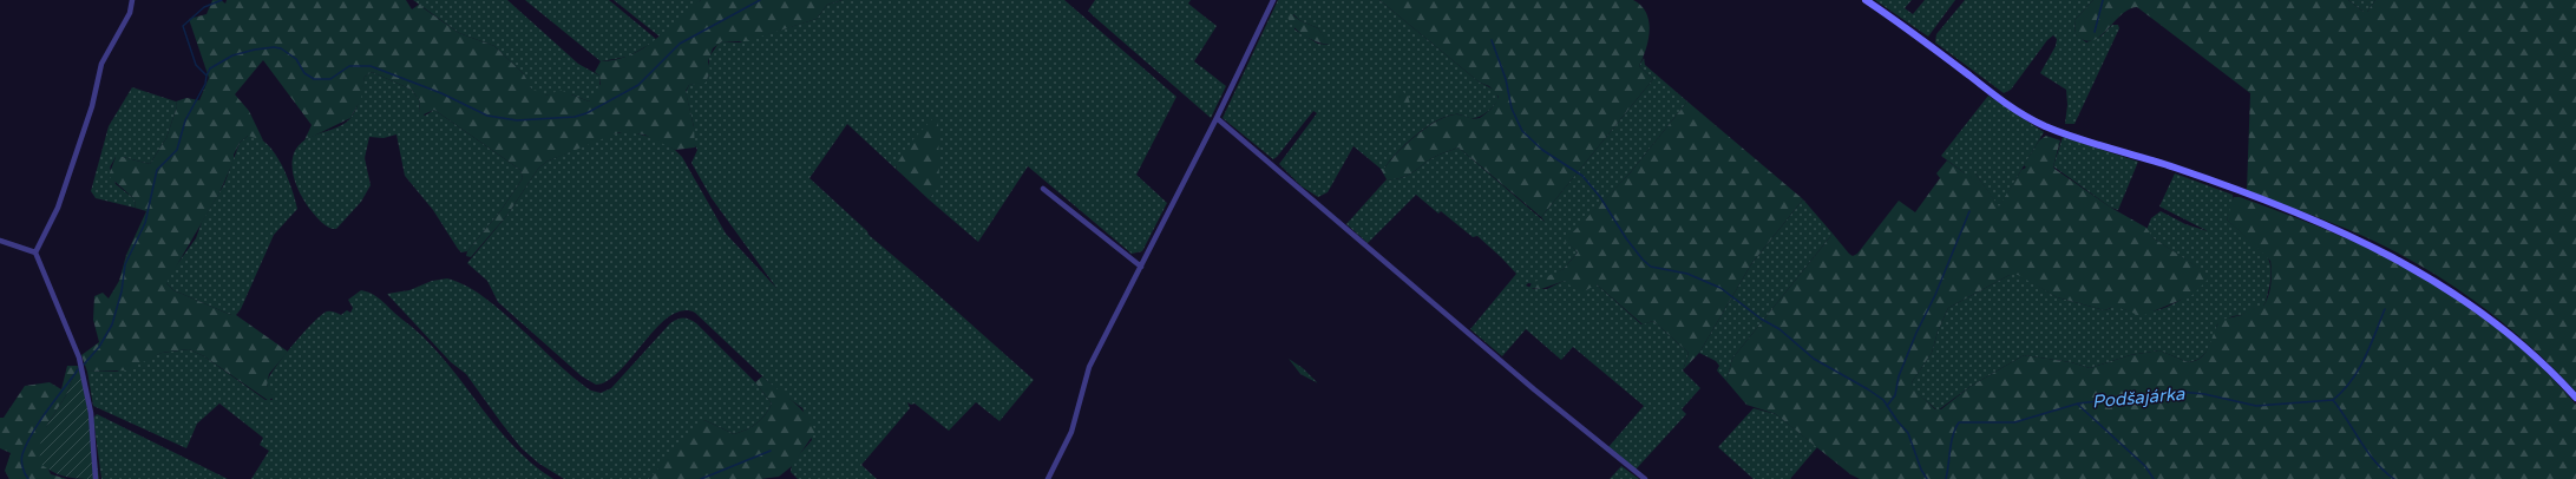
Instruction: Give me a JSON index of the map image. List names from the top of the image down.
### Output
{
  "water": ["Podšajárka"]
}
